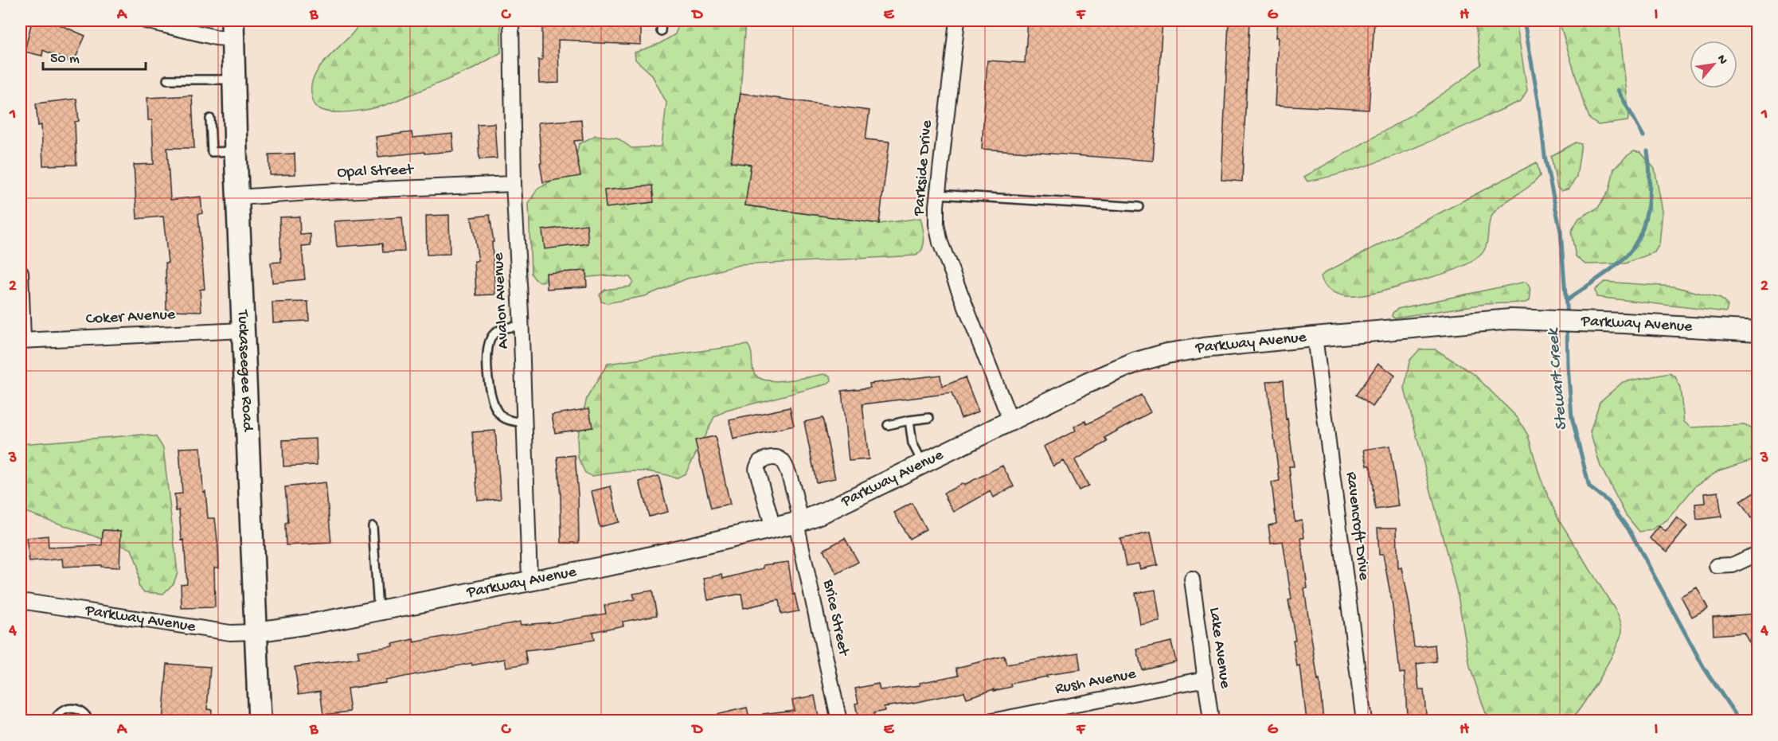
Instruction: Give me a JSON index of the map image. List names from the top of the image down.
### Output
{
  "streets": {
    "main road": ["Tuckaseegee Road"],
    "street": [
      "Parkside Drive",
      "Opal Street",
      "Avalon Avenue",
      "Coker Avenue",
      "Parkway Avenue",
      "Ravencroft Drive",
      "Brice Street",
      "Lake Avenue",
      "Rush Avenue"
    ]
  },
  "crossings": [
    ["Parkside Drive", "Parkway Avenue"],
    ["Opal Street", "Avalon Avenue"],
    ["Opal Street", "Tuckaseegee Road"],
    ["Avalon Avenue", "Parkway Avenue"],
    ["Coker Avenue", "Tuckaseegee Road"],
    ["Parkway Avenue", "Tuckaseegee Road"],
    ["Parkway Avenue", "Ravencroft Drive"],
    ["Parkway Avenue", "Brice Street"],
    ["Lake Avenue", "Rush Avenue"]
  ],
  "water": ["Stewart Creek"],
  "scale_bar": "50 m",
  "north": "top right",
  "grid": {
    "columns": [
      "A",
      "B",
      "C",
      "D",
      "E",
      "F",
      "G",
      "H",
      "I"
    ],
    "rows": [
      "1",
      "2",
      "3",
      "4"
    ]
  }
}
